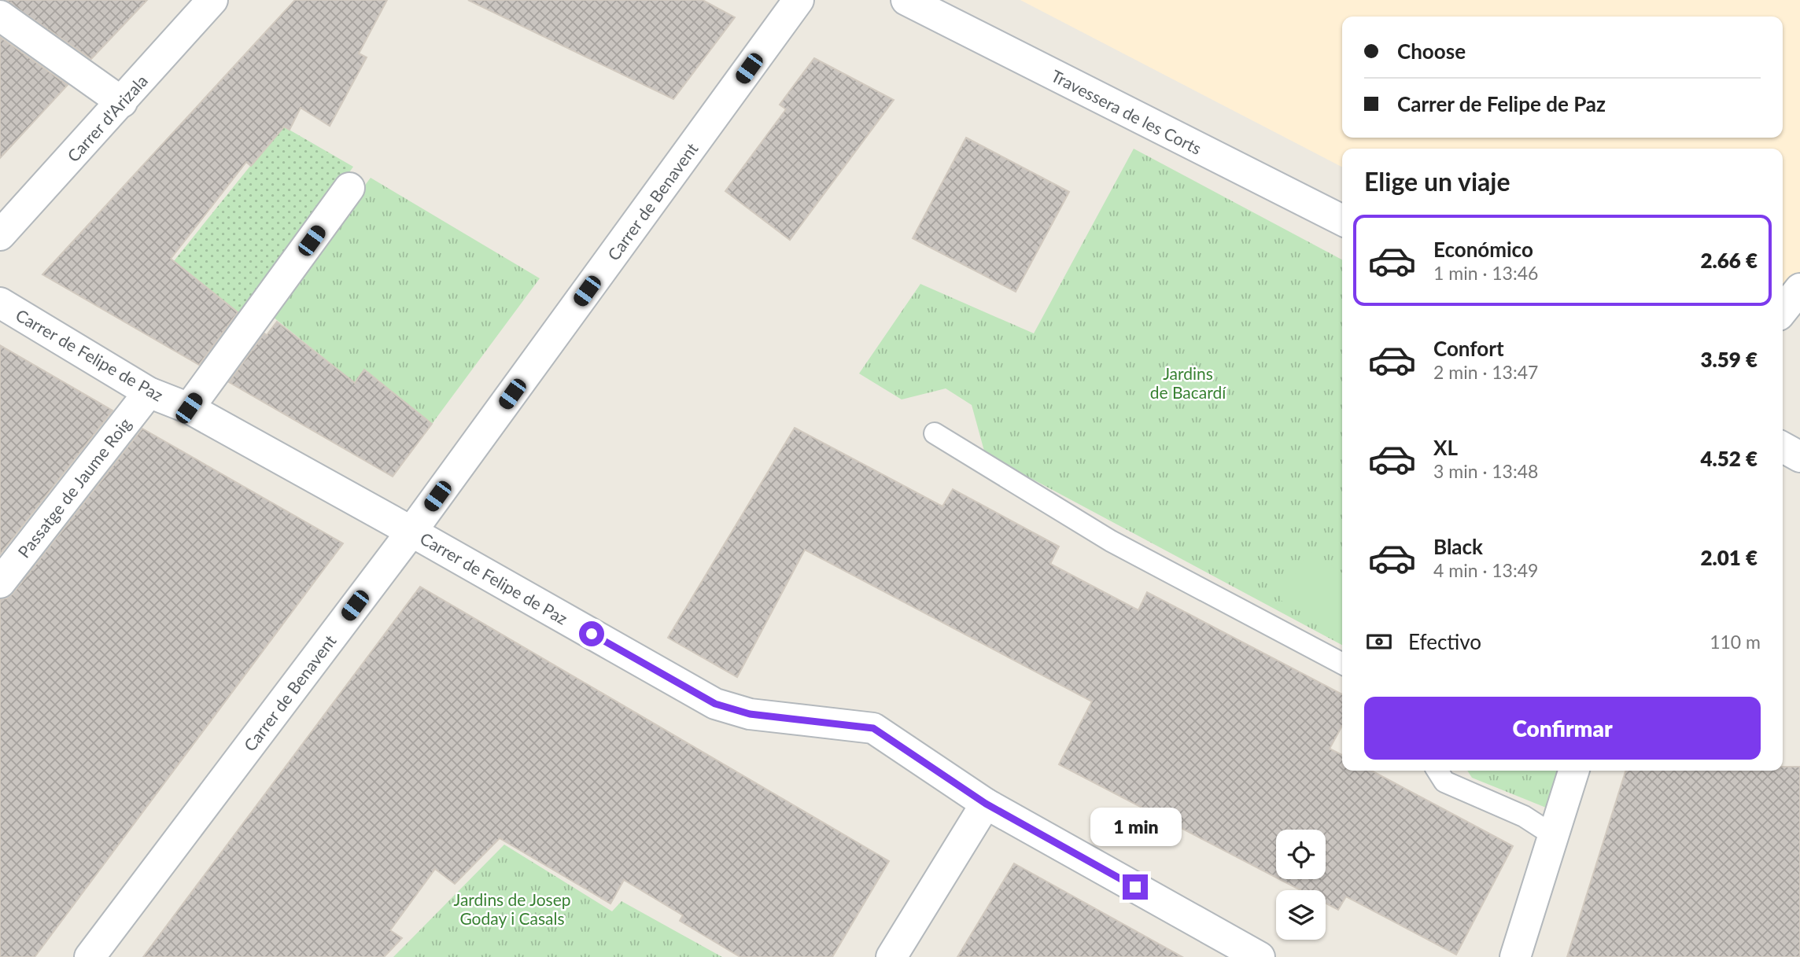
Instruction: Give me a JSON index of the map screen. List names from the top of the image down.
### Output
{
  "streets": {
    "street": [
      "Travessera de les Corts",
      "Carrer d'Arizala",
      "Carrer de Benavent",
      "Carrer de Felipe de Paz",
      "Passatge de Jaume Roig"
    ]
  },
  "crossings": [
    ["Carrer de Benavent", "Carrer de Felipe de Paz"],
    ["Carrer de Felipe de Paz", "Passatge de Jaume Roig"]
  ],
  "parks": ["Jardins de Bacardí", "Jardins de Josep Goday i Casals"],
  "page": {
    "banner": ["Choose", "Carrer de Felipe de Paz"],
    "heading": "Elige un viaje",
    "list": [
      {
        "name": "Económico",
        "note": "1 min · 13:46",
        "value": "2.66 €"
      },
      {
        "name": "Confort",
        "note": "2 min · 13:47",
        "value": "3.59 €"
      },
      {
        "name": "XL",
        "note": "3 min · 13:48",
        "value": "4.52 €"
      },
      {
        "name": "Black",
        "note": "4 min · 13:49",
        "value": "2.01 €"
      }
    ],
    "pay": ["Efectivo", "110 m"],
    "buttons": "Confirmar",
    "bubble": "1 min"
  }
}
